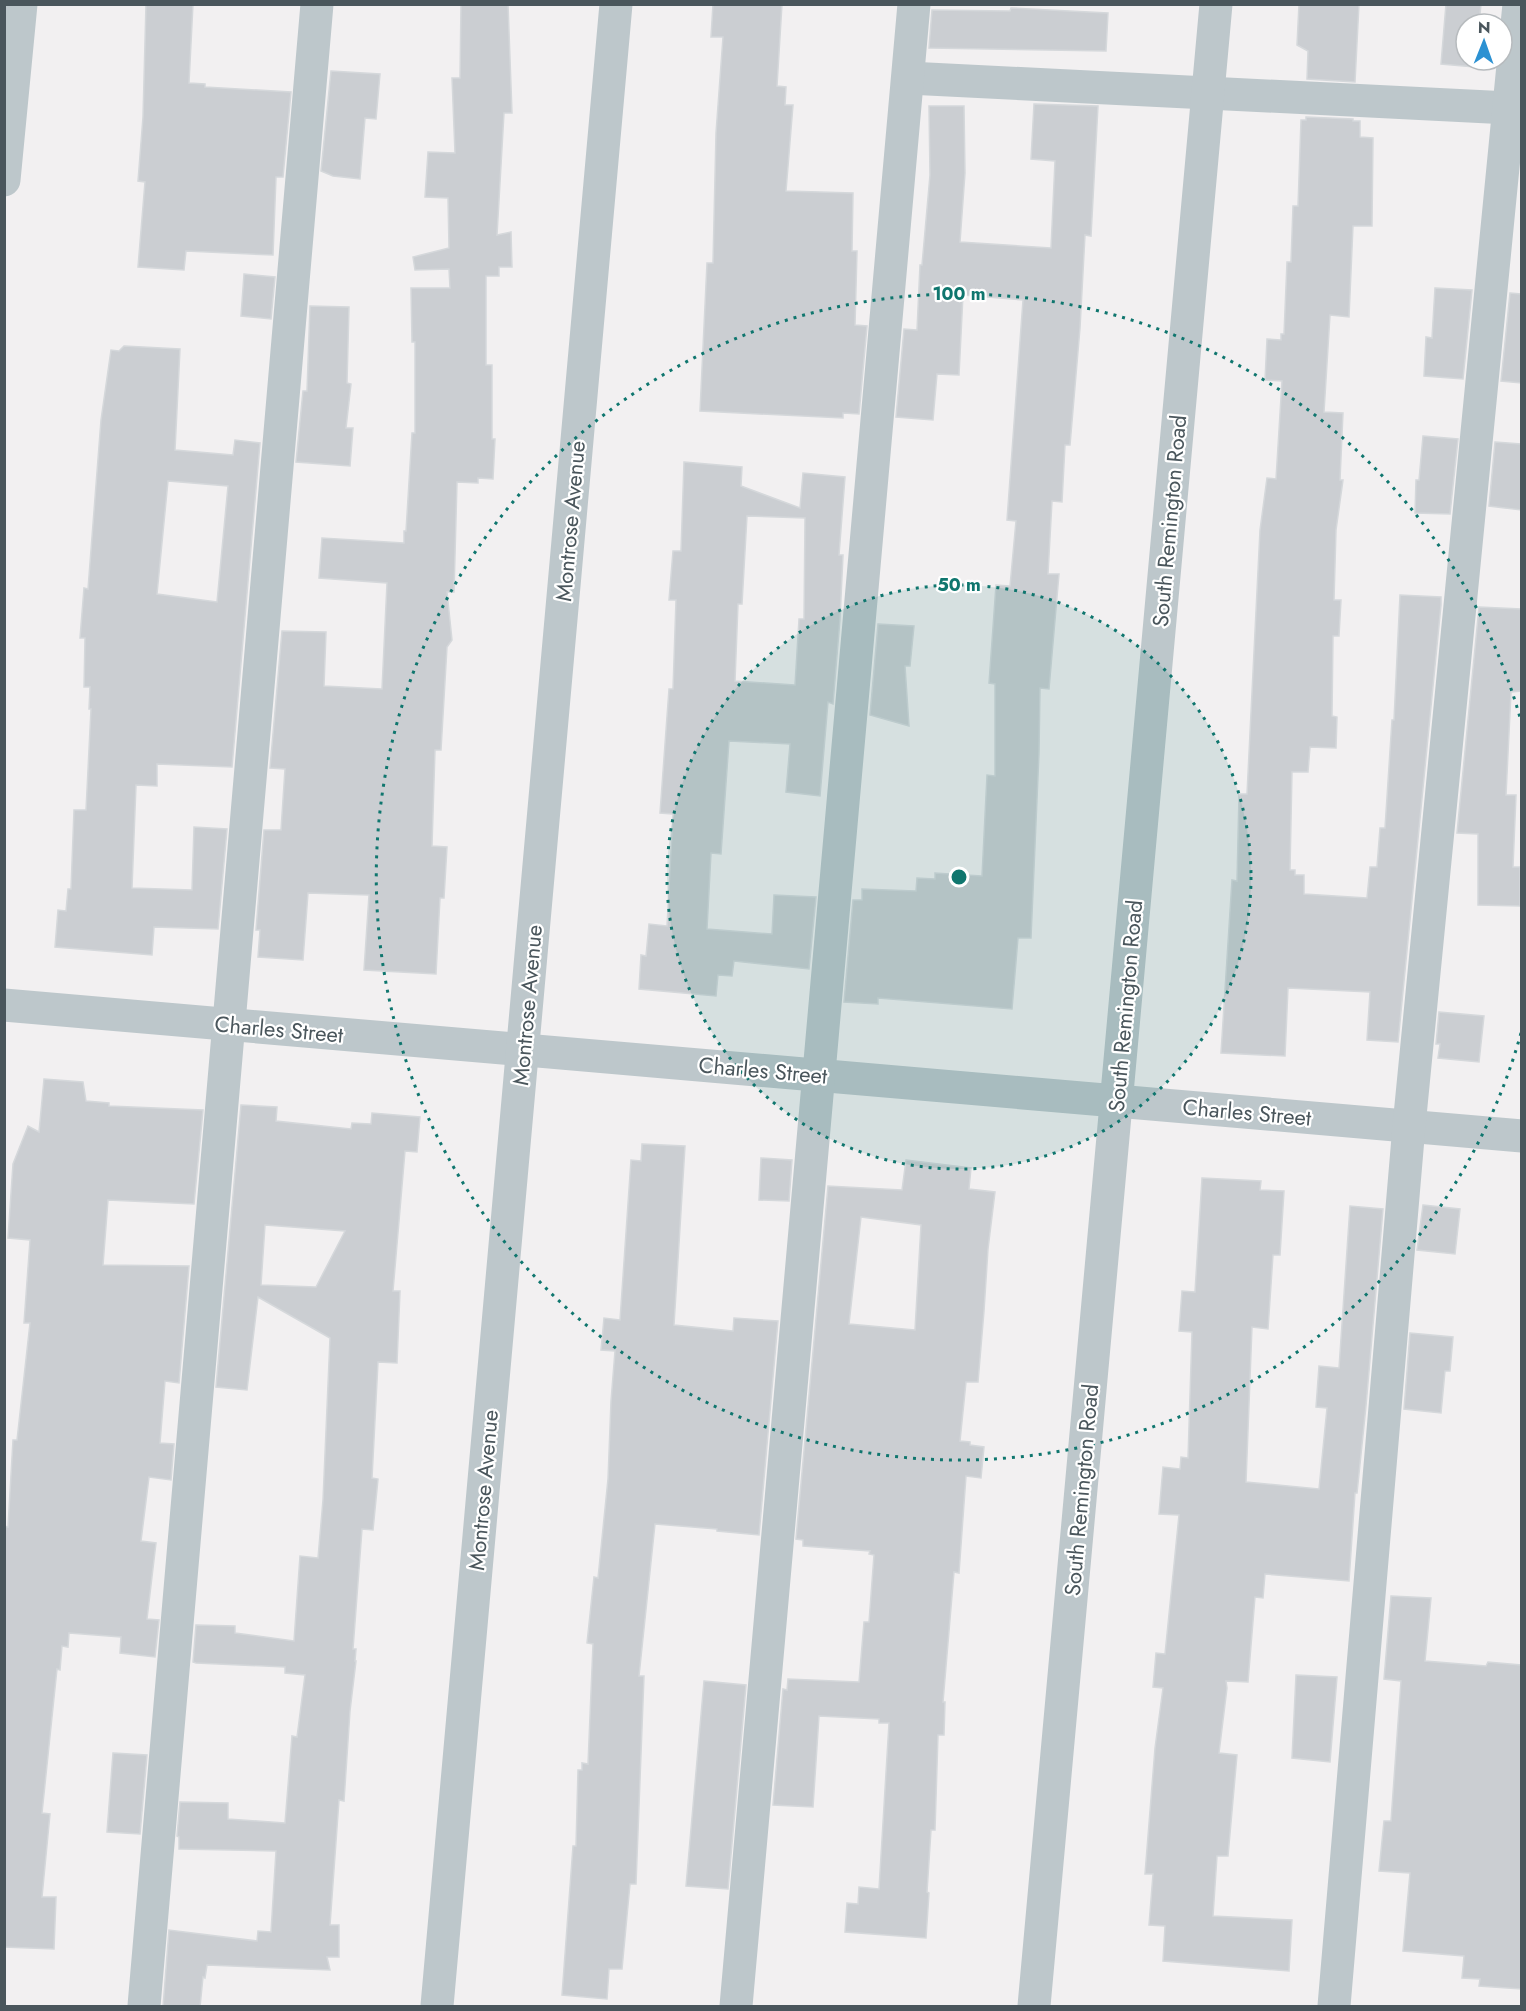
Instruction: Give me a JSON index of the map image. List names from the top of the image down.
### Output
{
  "streets": {
    "street": ["Montrose Avenue", "South Remington Road", "Charles Street"]
  },
  "crossings": [
    ["Montrose Avenue", "Charles Street"],
    ["South Remington Road", "Charles Street"]
  ],
  "north": "top",
  "rings": ["100 m", "50 m"]
}
